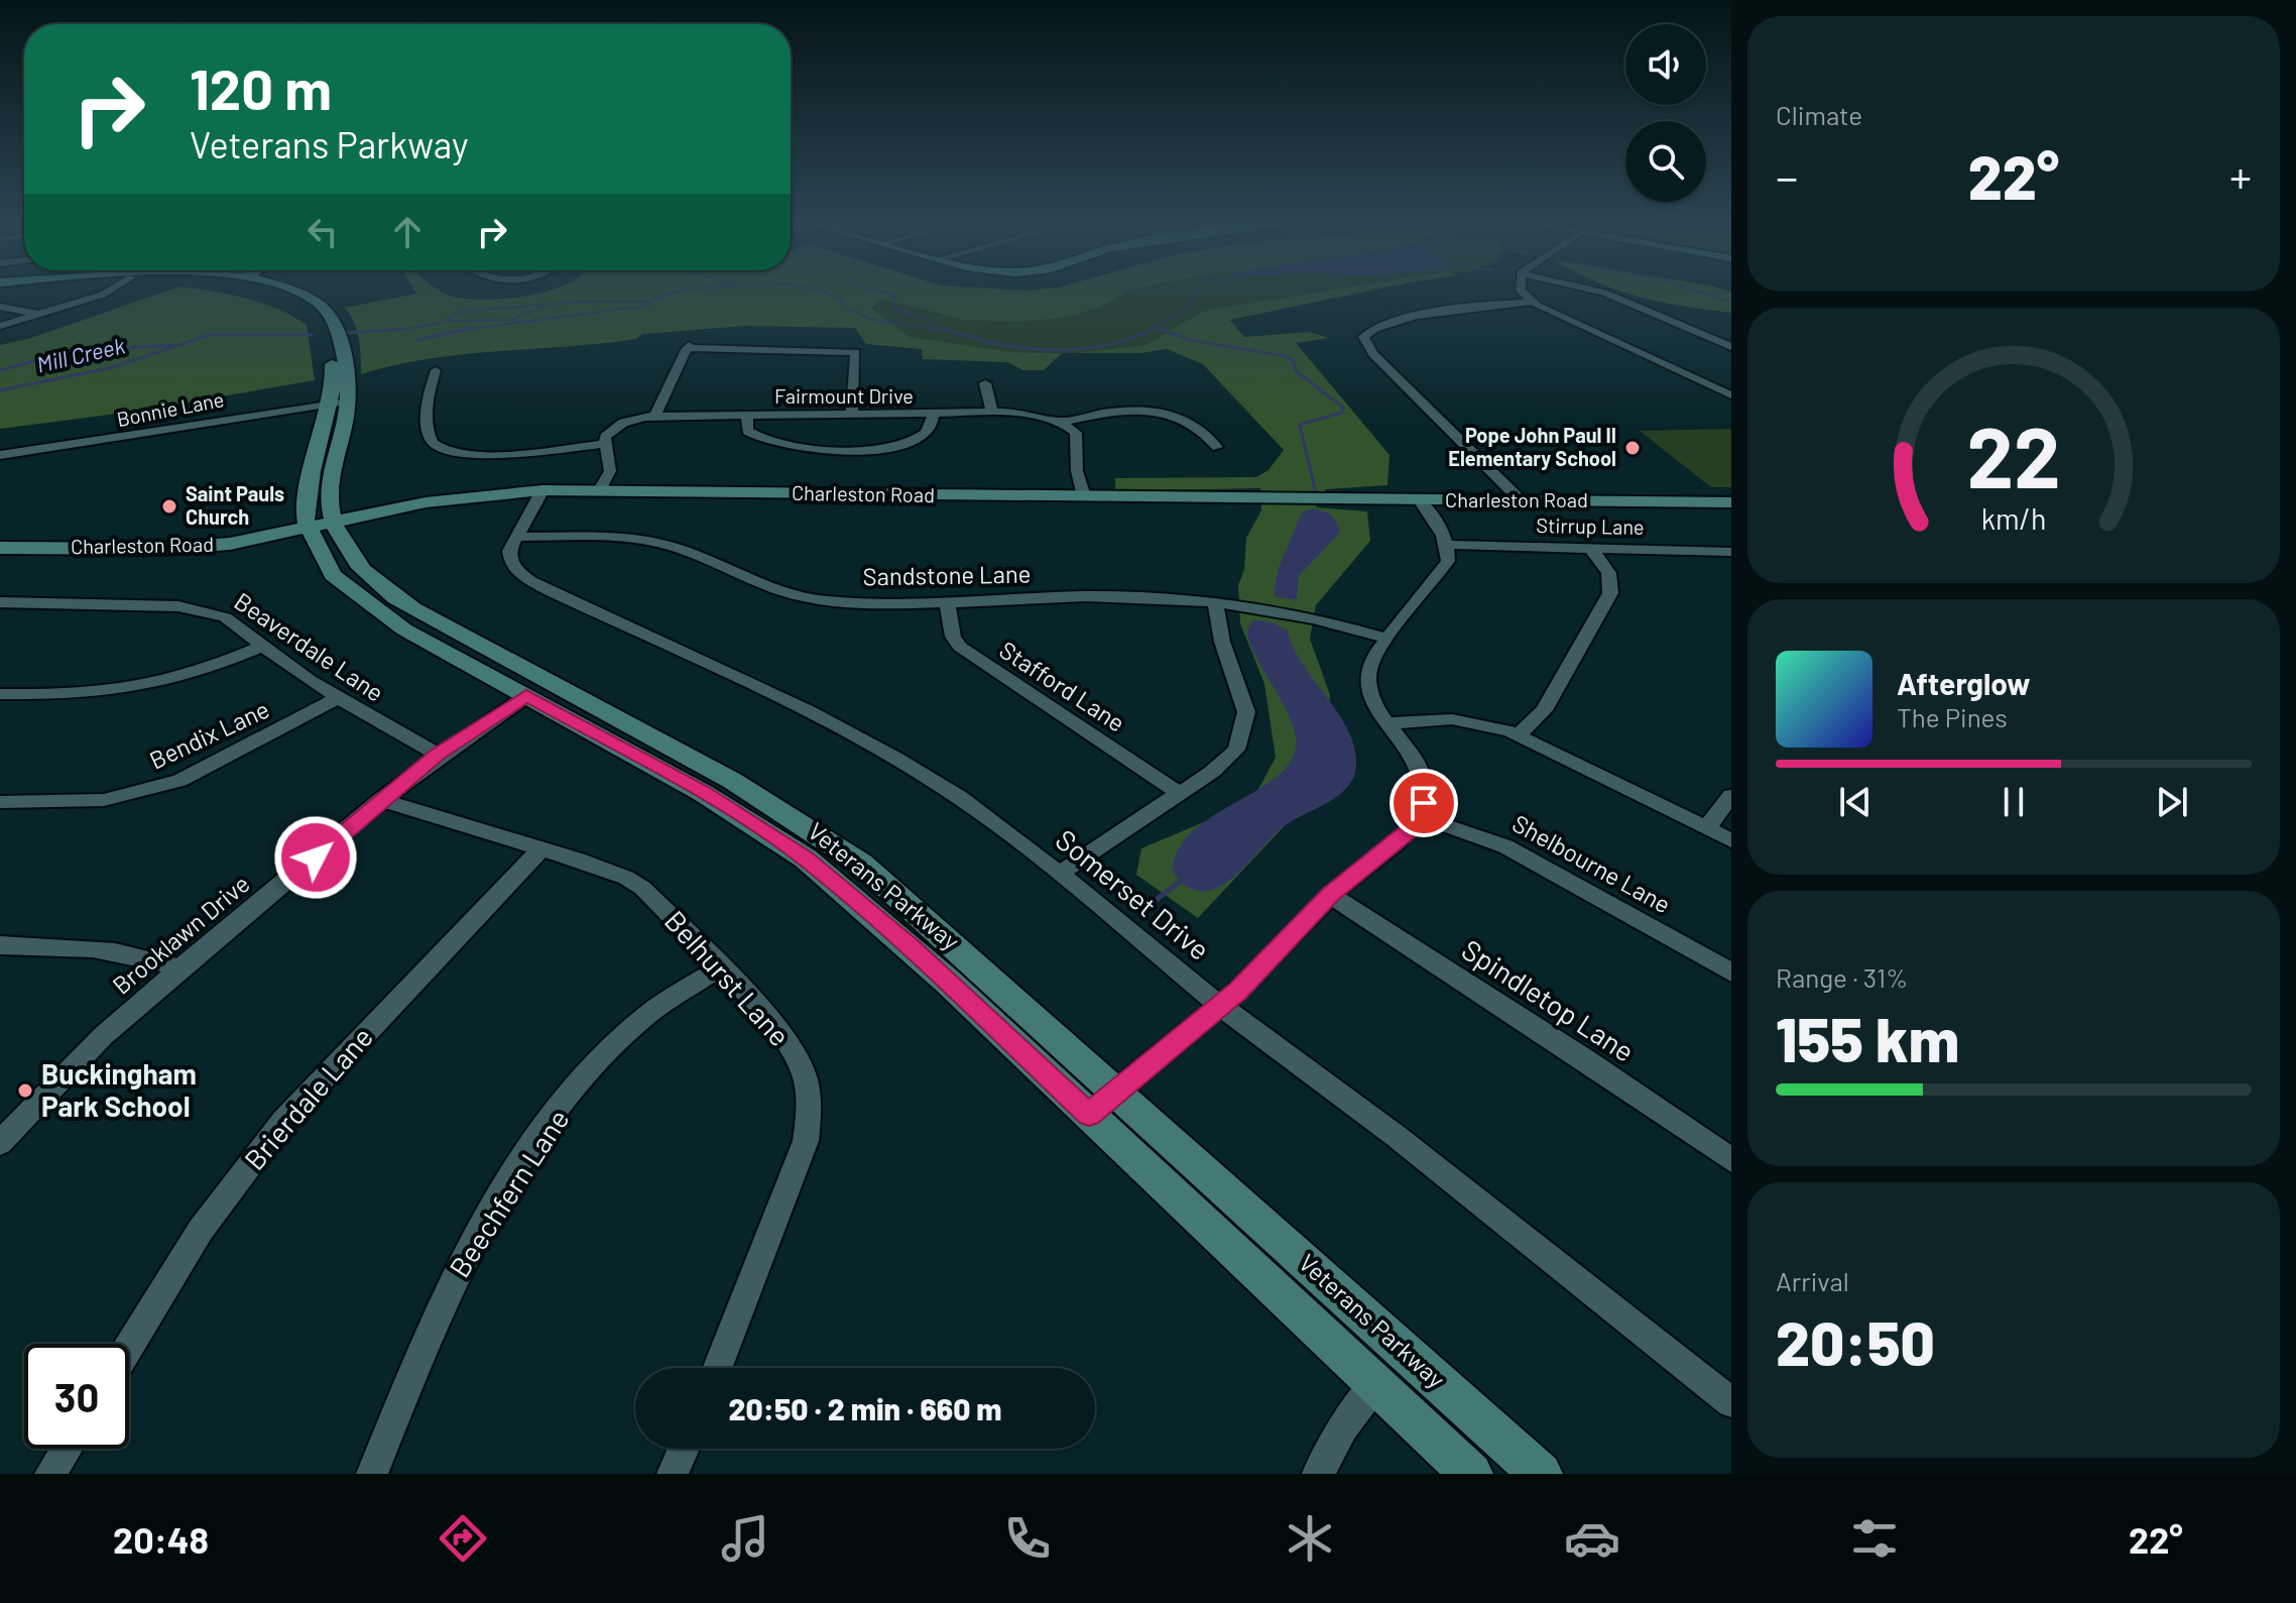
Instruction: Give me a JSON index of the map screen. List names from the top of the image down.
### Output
{
  "streets": {
    "main road": ["Charleston Road", "Veterans Parkway"],
    "street": [
      "Fairmount Drive",
      "Bonnie Lane",
      "Stirrup Lane",
      "Sandstone Lane",
      "Beaverdale Lane",
      "Stafford Lane",
      "Bendix Lane",
      "Shelbourne Lane",
      "Somerset Drive",
      "Brooklawn Drive",
      "Belhurst Lane",
      "Spindletop Lane",
      "Brierdale Lane",
      "Beechfern Lane"
    ]
  },
  "crossings": [
    ["Bonnie Lane", "Veterans Parkway"],
    ["Charleston Road", "Veterans Parkway"],
    ["Sandstone Lane", "Stafford Lane"],
    ["Sandstone Lane", "Somerset Drive"],
    ["Beaverdale Lane", "Bendix Lane"],
    ["Beaverdale Lane", "Brooklawn Drive"],
    ["Veterans Parkway", "Brooklawn Drive"],
    ["Brooklawn Drive", "Belhurst Lane"],
    ["Belhurst Lane", "Brierdale Lane"],
    ["Belhurst Lane", "Beechfern Lane"]
  ],
  "water": ["Mill Creek"],
  "places": ["Pope John Paul II Elementary School", "Saint Pauls Church", "Buckingham Park School"],
  "page": {
    "tile": [
      "Climate",
      ["Range · 31%", "155 km"],
      ["Arrival", "20:50"]
    ],
    "turn": ["120 m", "Veterans Parkway"],
    "heat": ["−", "22°", "+"],
    "song": ["Afterglow", "The Pines"],
    "limit": "30",
    "trip": "20:50 · 2 min · 660 m",
    "tabs": ["20:48", "22°"],
    "gauge": ["22", "km/h"]
  }
}
